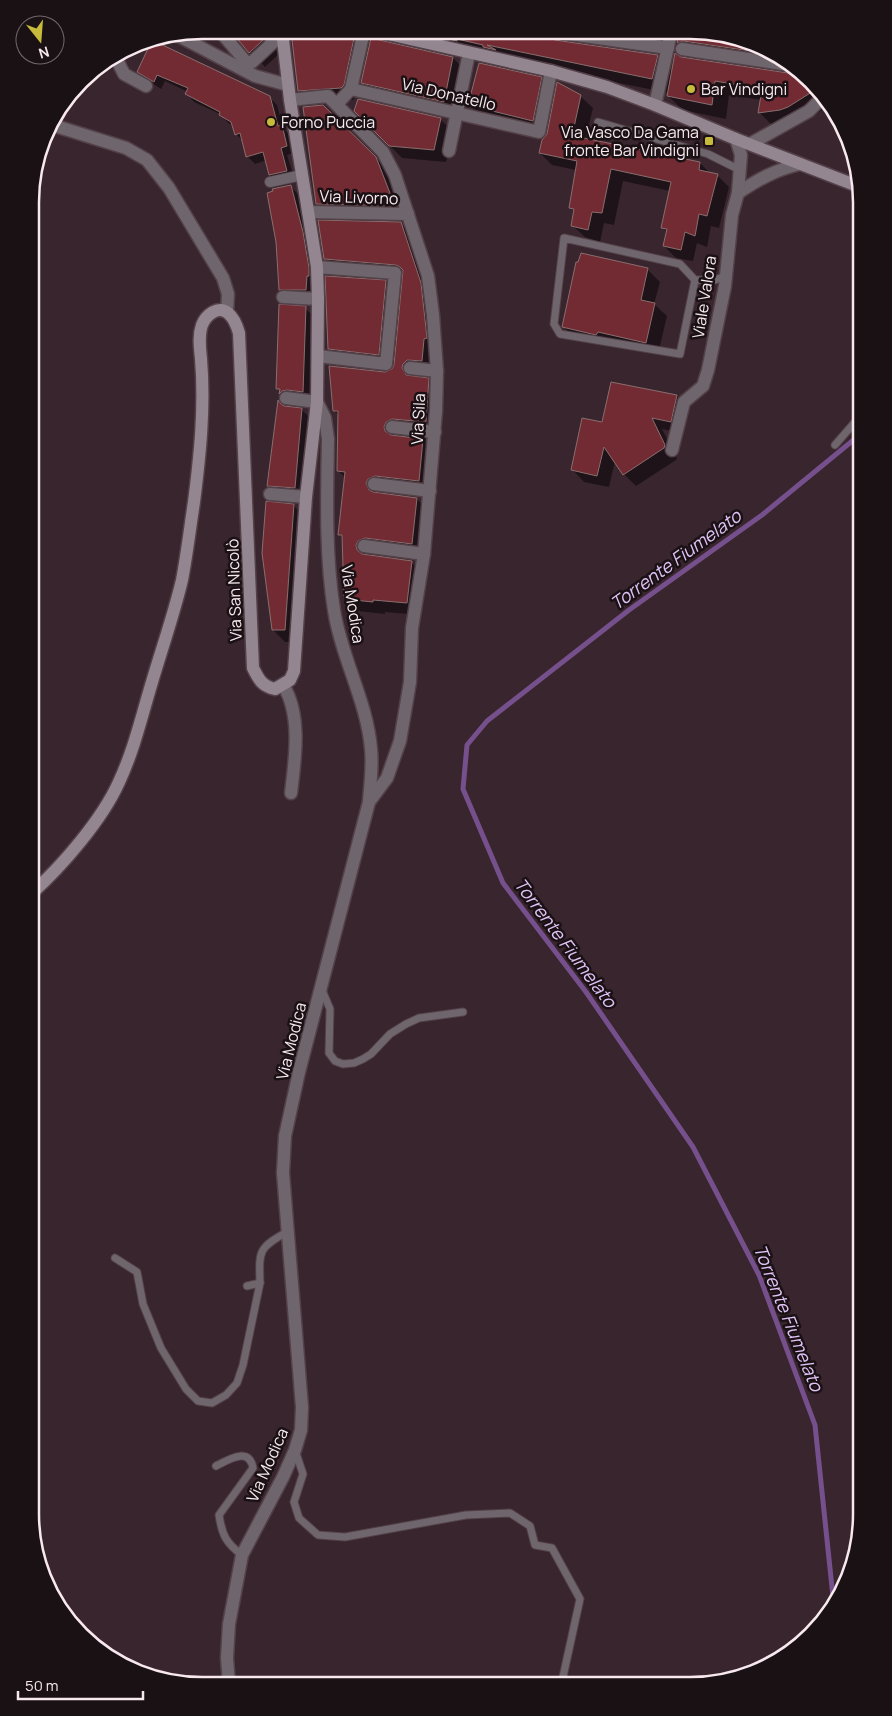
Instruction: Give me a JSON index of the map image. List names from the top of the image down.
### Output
{
  "streets": {
    "main road": ["Via San Nicolò"],
    "street": [
      "Via Donatello",
      "Via Livorno",
      "Viale Valora",
      "Via Sila",
      "Via Modica"
    ]
  },
  "crossings": [
    ["Via Livorno", "Via Sila"],
    ["Via Sila", "Via Modica"]
  ],
  "water": ["Torrente Fiumelato"],
  "places": {
    "other": ["Bar Vindigni", "Forno Puccia"],
    "transit": ["Via Vasco Da Gama fronte Bar Vindigni"]
  },
  "scale_bar": "50 m",
  "north": "bottom"
}
